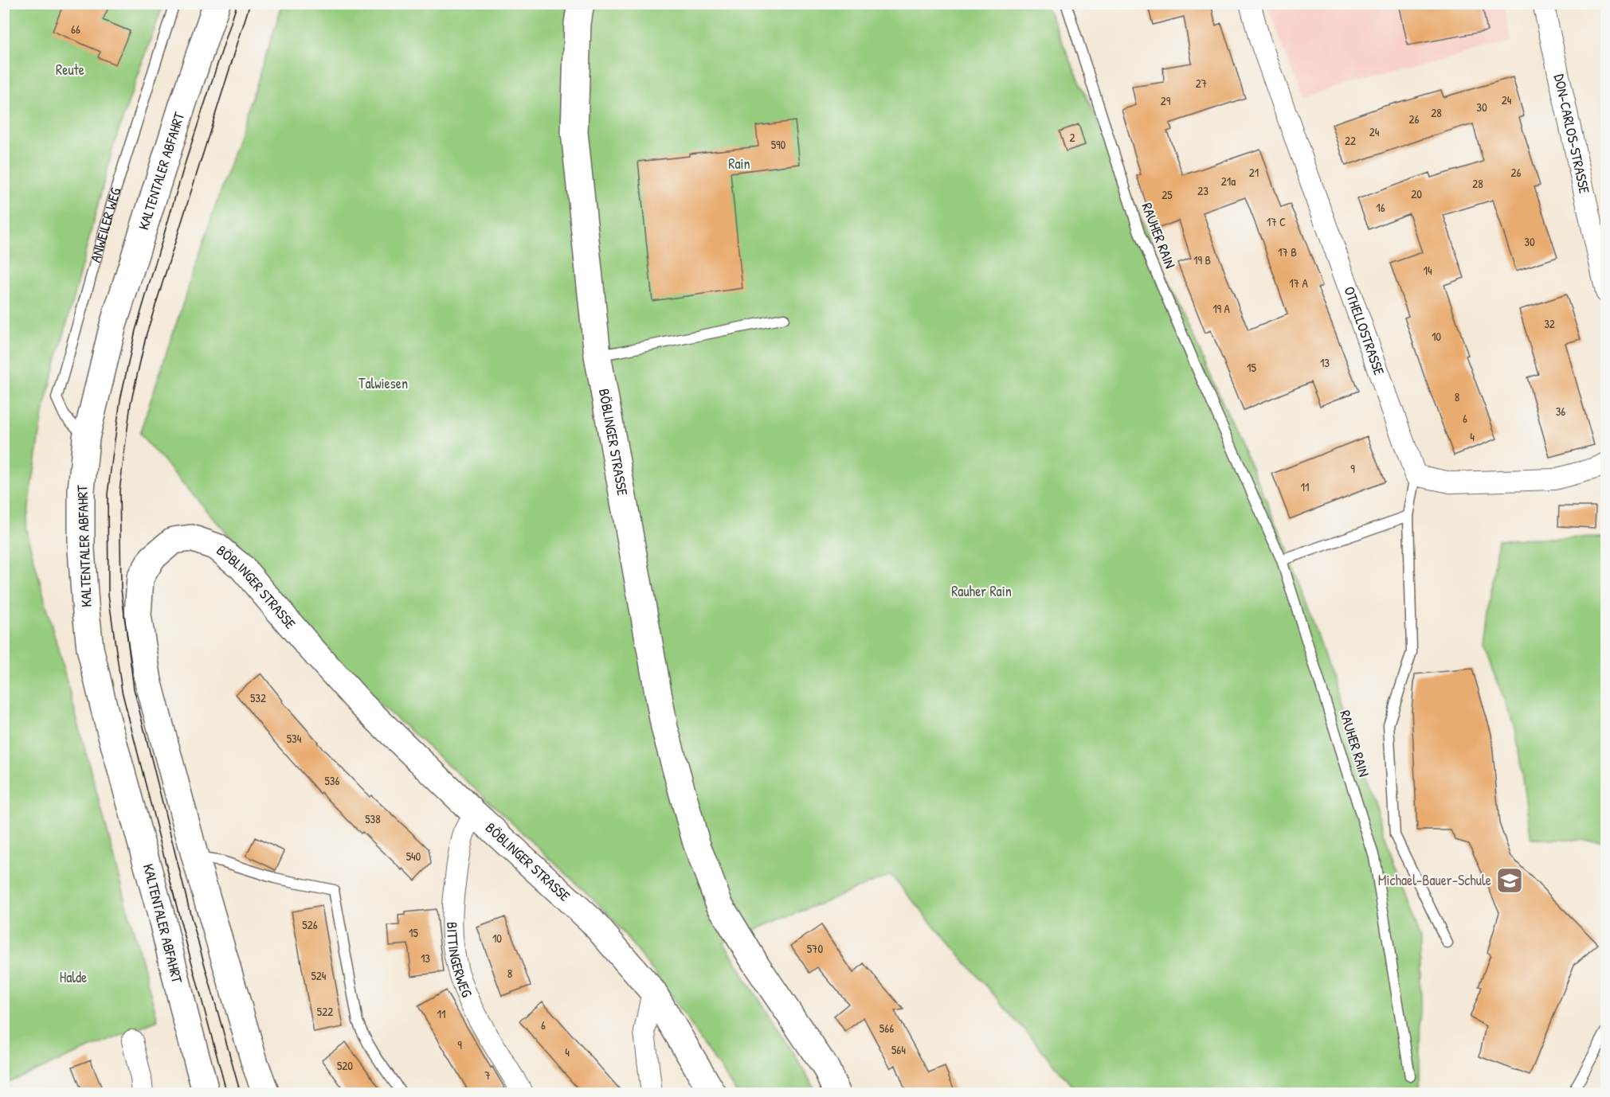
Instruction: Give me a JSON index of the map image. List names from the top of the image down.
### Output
{
  "streets": {
    "main road": ["KALTENTALER ABFAHRT", "BÖBLINGER STRASSE"],
    "street": ["DON-CARLOS-STRASSE", "OTHELLOSTRASSE", "BITTINGERWEG"],
    "lane": ["ANWEILER WEG", "RAUHER RAIN"]
  },
  "crossings": [
    ["KALTENTALER ABFAHRT", "ANWEILER WEG"],
    ["BÖBLINGER STRASSE", "BITTINGERWEG"]
  ],
  "parks": [
    "Reute",
    "Rain",
    "Talwiesen",
    "Rauher Rain",
    "Halde"
  ],
  "places": {
    "school or university": ["Michael-Bauer-Schule"]
  },
  "house_numbers": [
    "66",
    "27",
    "24",
    "29",
    "30",
    "28",
    "26",
    "24",
    "2",
    "22",
    "590",
    "21",
    "26",
    "21a",
    "28",
    "23",
    "20",
    "25",
    "16",
    "17 C",
    "30",
    "17 B",
    "19 B",
    "14",
    "17 A",
    "19 A",
    "32",
    "10",
    "13",
    "15",
    "8",
    "36",
    "6",
    "4",
    "9",
    "11",
    "532",
    "534",
    "536",
    "538",
    "540",
    "526",
    "15",
    "10",
    "570",
    "13",
    "8",
    "524",
    "522",
    "11",
    "6",
    "566",
    "9",
    "564",
    "4",
    "520",
    "7"
  ]
}
